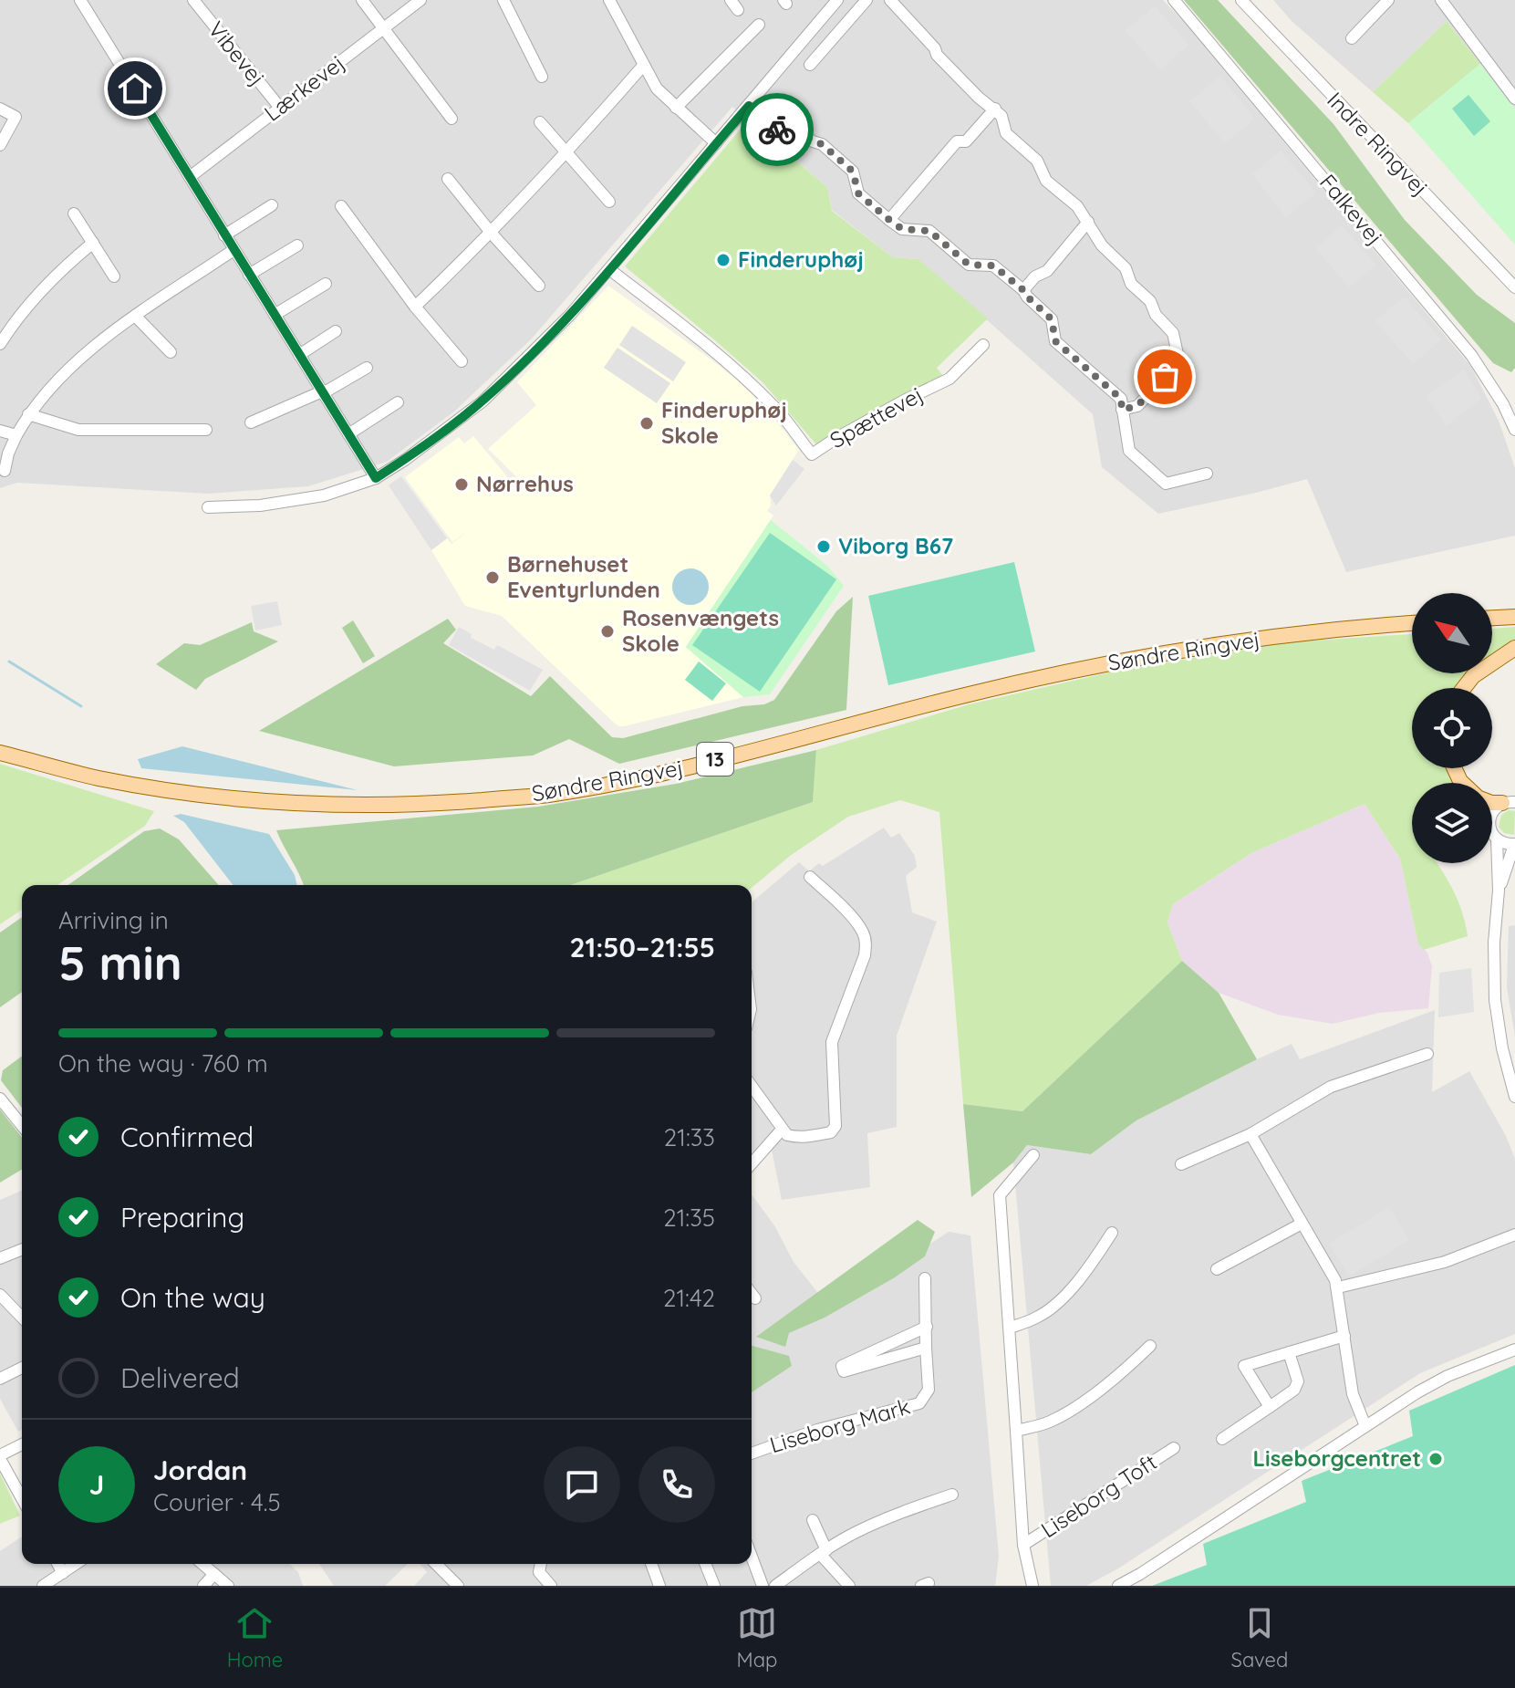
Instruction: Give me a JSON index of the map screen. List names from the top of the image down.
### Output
{
  "streets": {
    "main road": ["Søndre Ringvej", "13"],
    "street": [
      "Vibevej",
      "Lærkevej",
      "Indre Ringvej",
      "Falkevej",
      "Spættevej",
      "Liseborg Mark",
      "Liseborg Toft"
    ]
  },
  "crossings": [
    ["Vibevej", "Lærkevej"]
  ],
  "places": [
    "Finderuphøj",
    "Finderuphøj Skole",
    "Nørrehus",
    "Viborg B67",
    "Børnehuset Eventyrlunden",
    "Rosenvængets Skole",
    "Liseborgcentret"
  ],
  "north": "top left",
  "page": {
    "heading": ["5 min", "Arriving in", "21:50–21:55"],
    "panel": ["Jordan", "Courier · 4.5"],
    "bar": "On the way · 760 m",
    "list": [
      ["Confirmed", "21:33"],
      ["Preparing", "21:35"],
      ["On the way", "21:42"],
      "Delivered"
    ],
    "round": "J",
    "tabs": ["Home", "Map", "Saved"]
  }
}
